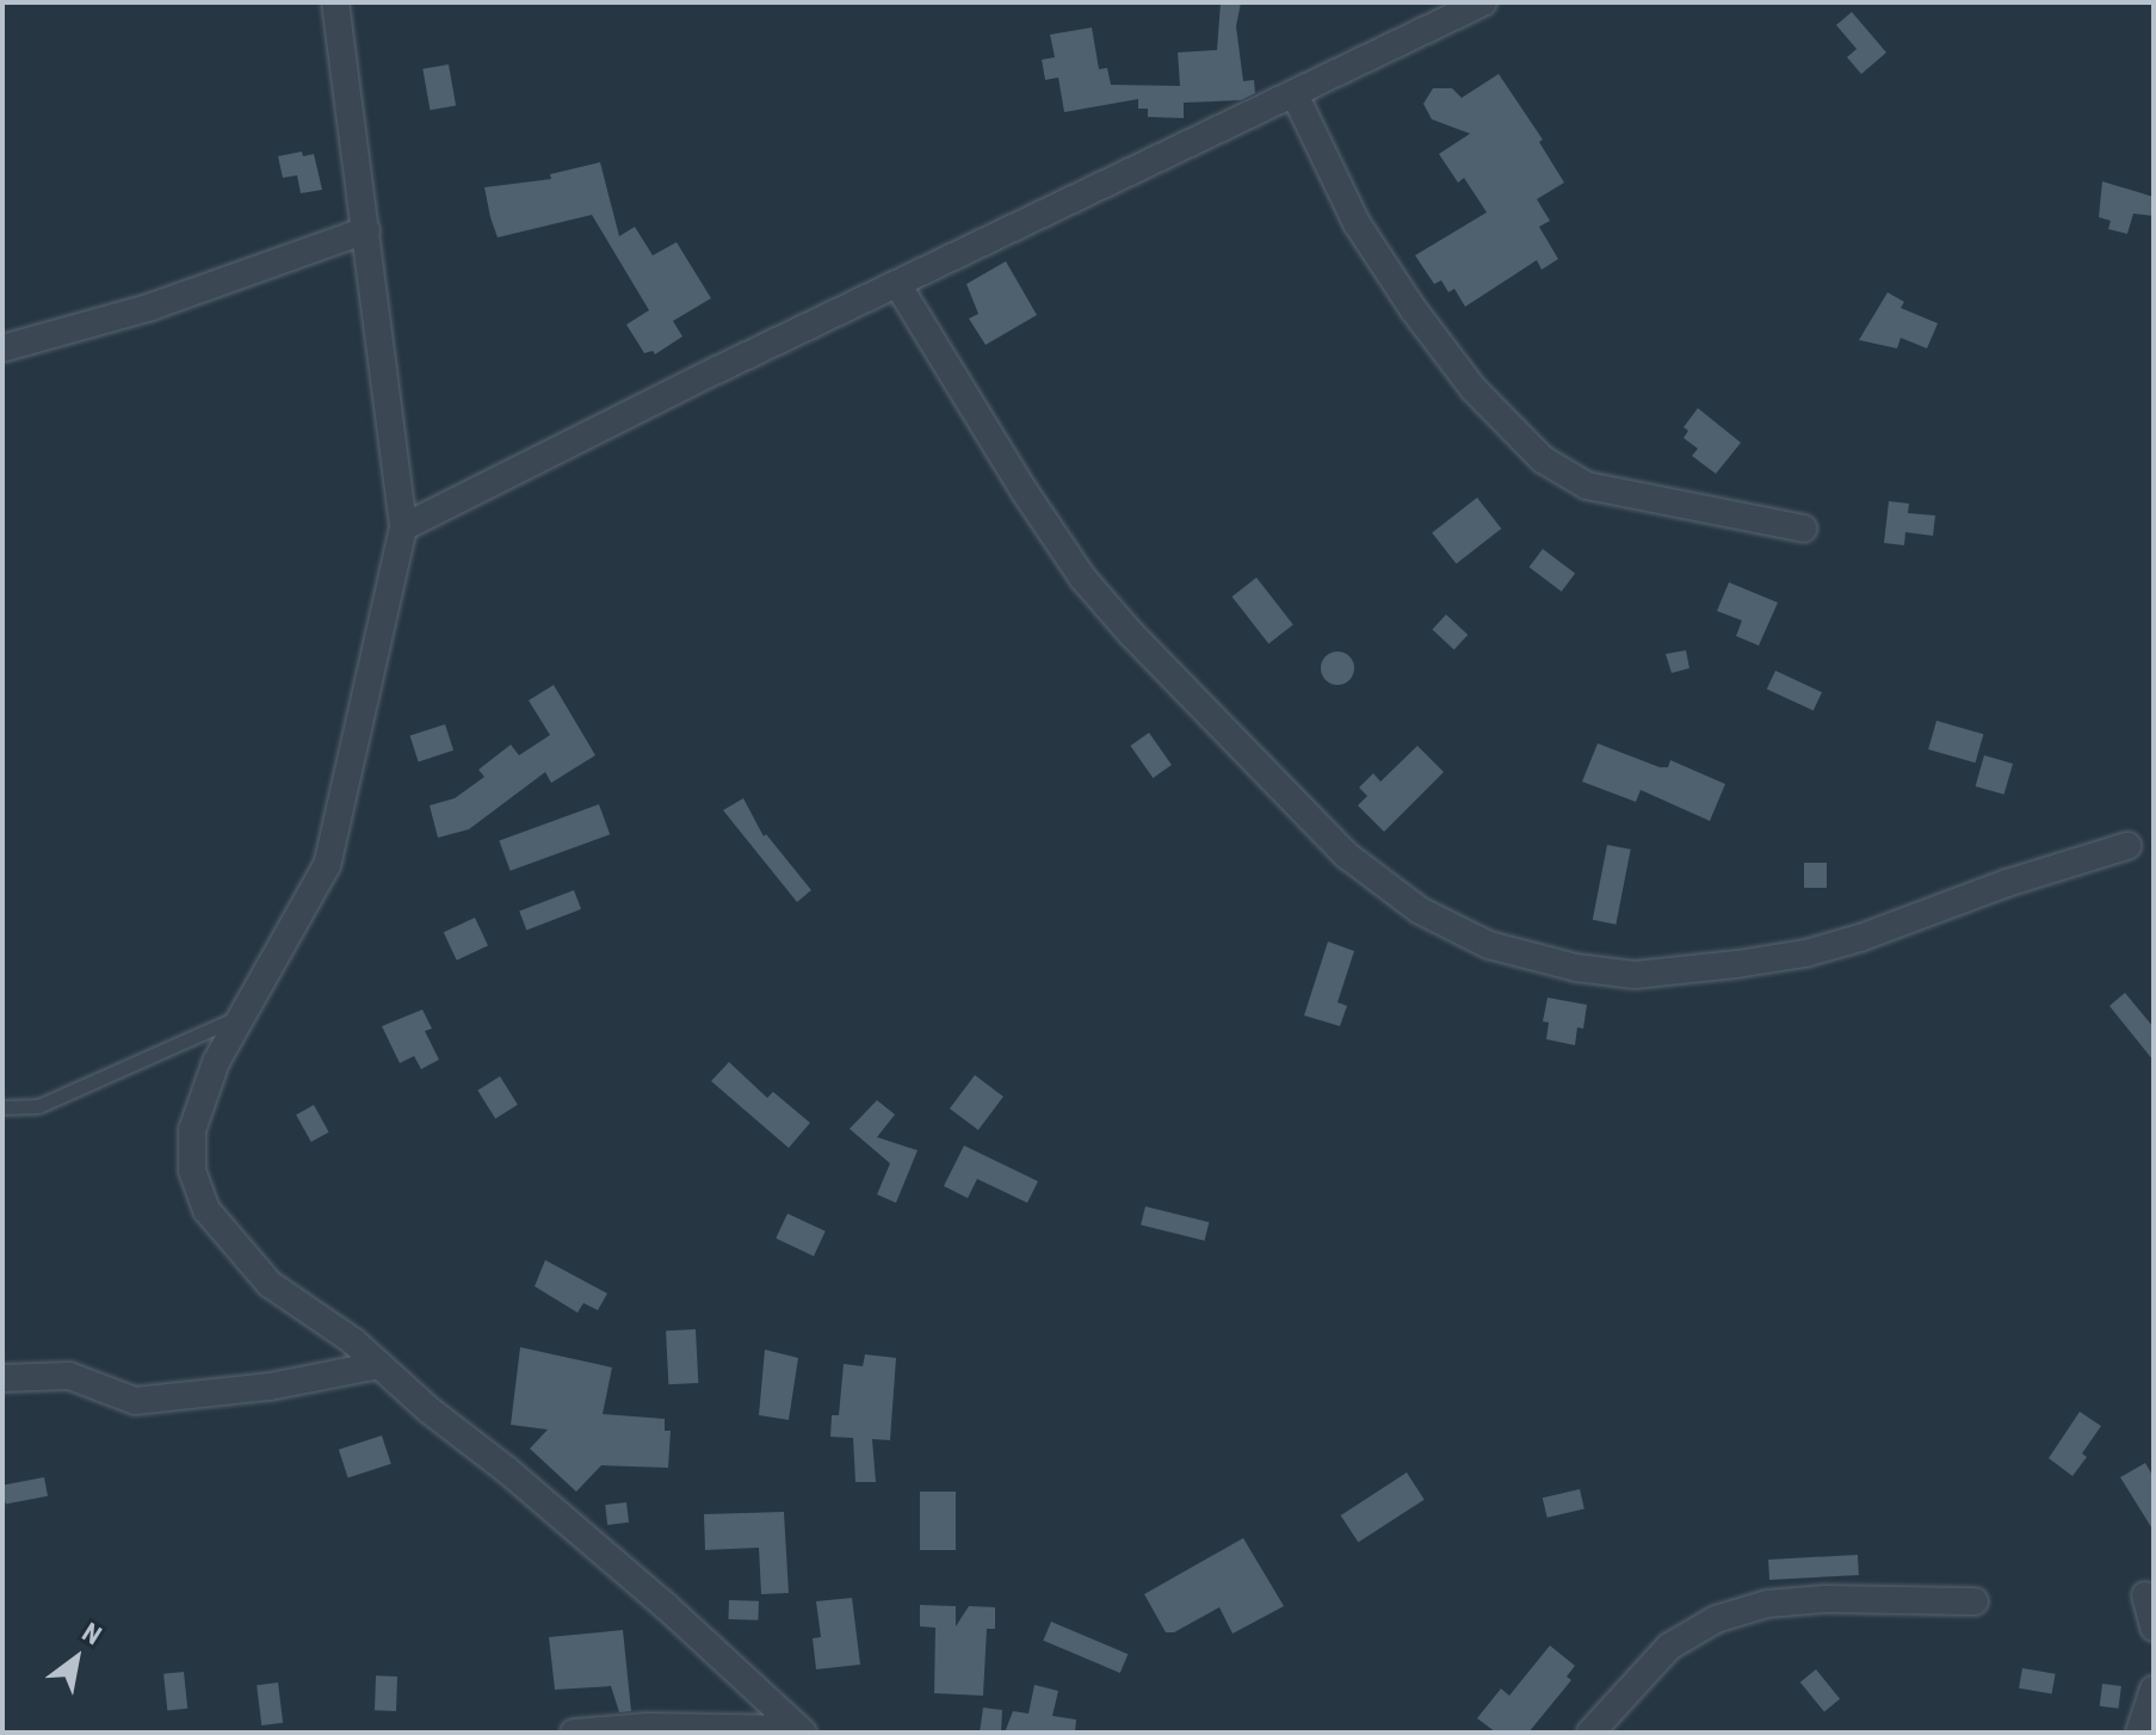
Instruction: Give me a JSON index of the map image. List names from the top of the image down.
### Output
{
  "north": "top right"
}
